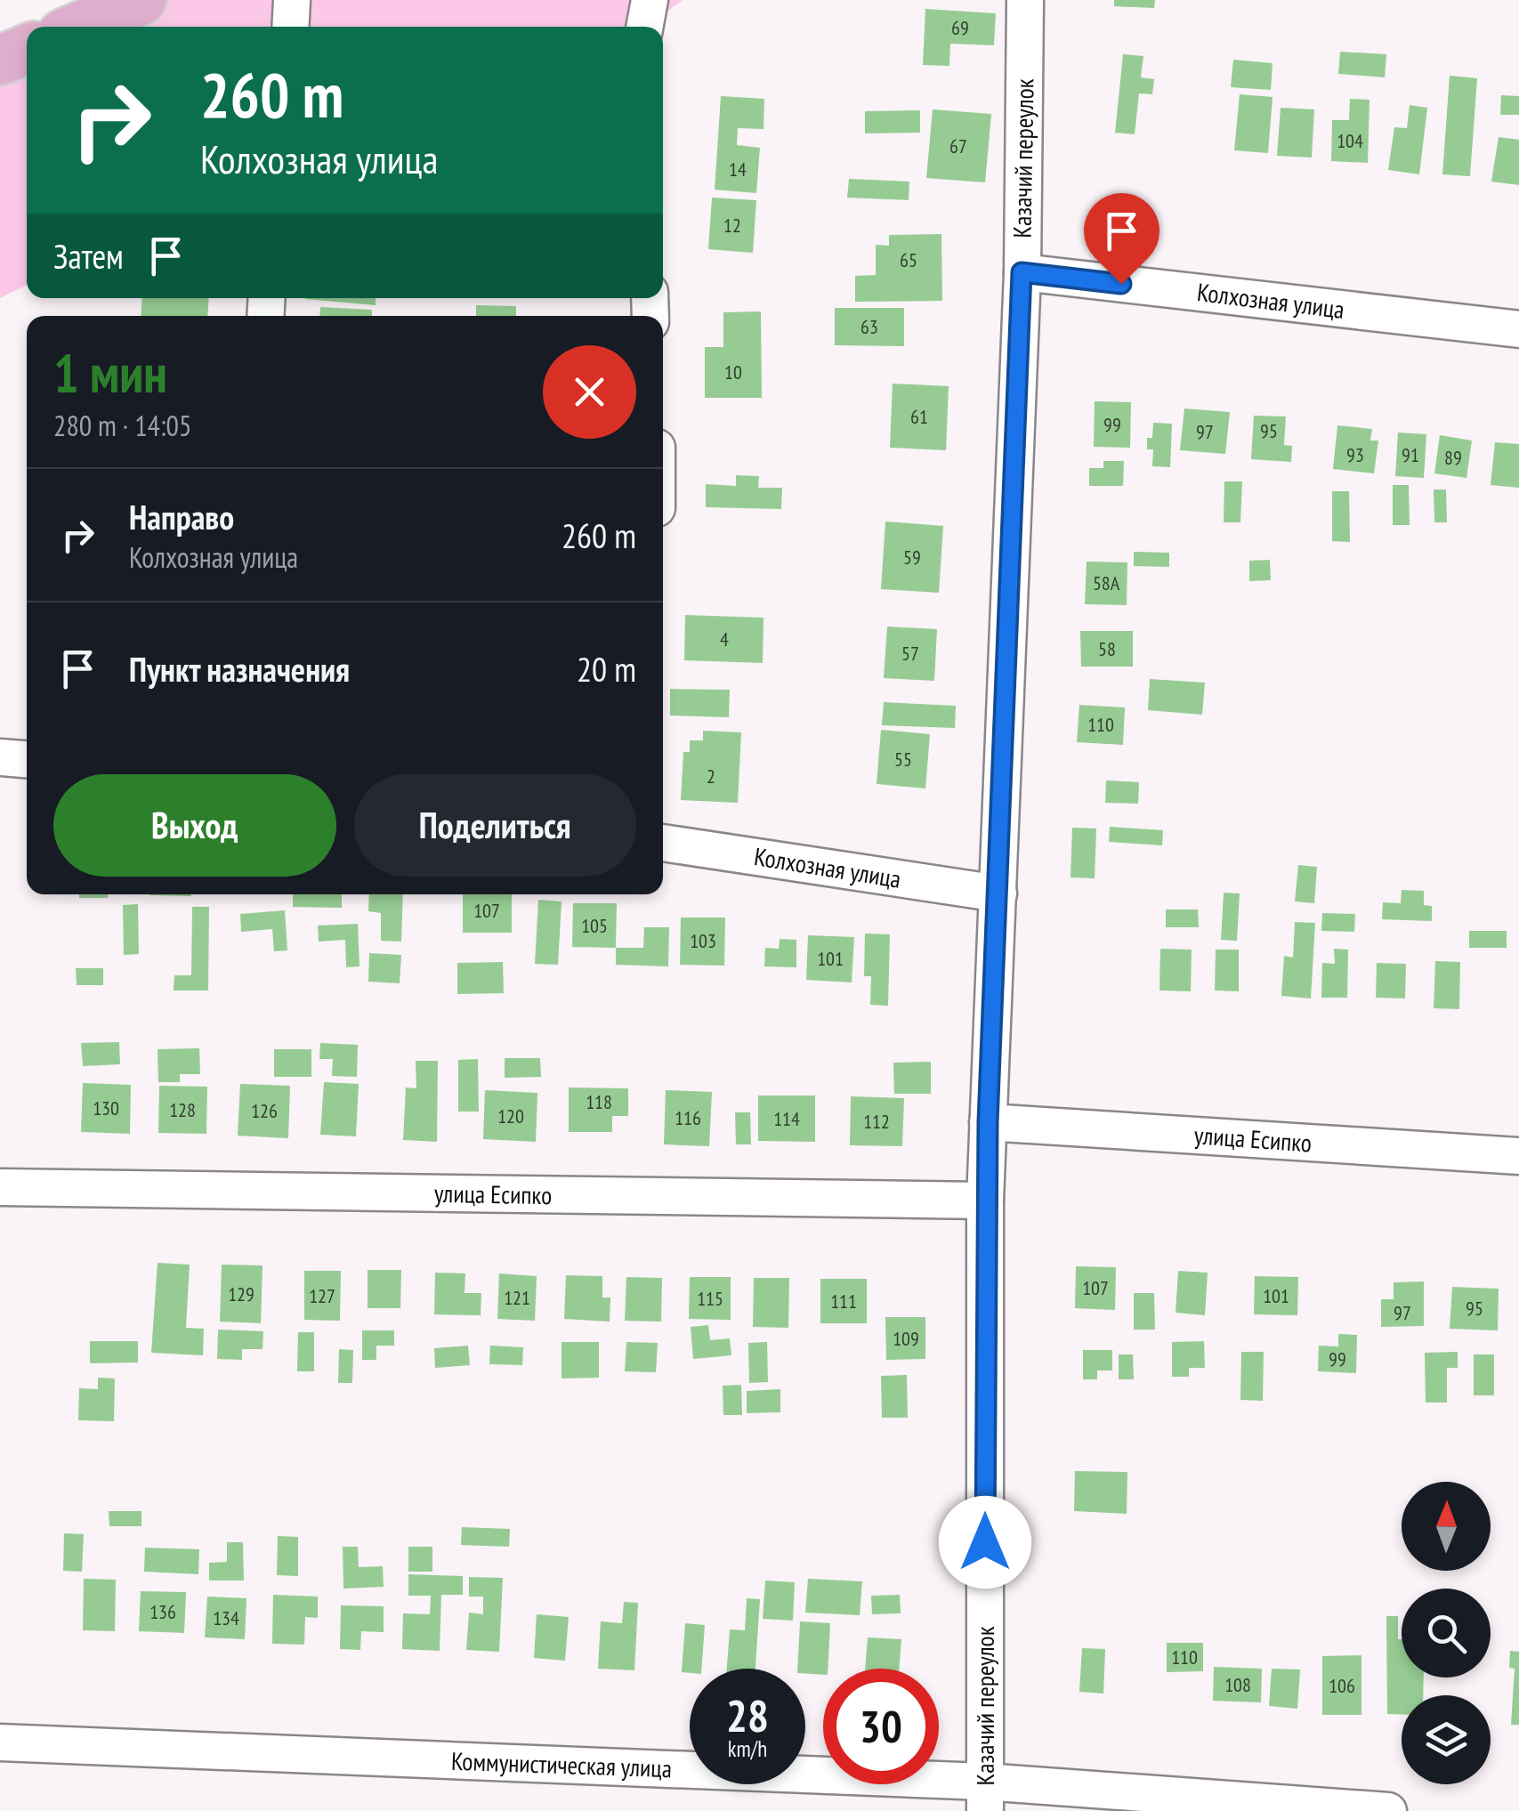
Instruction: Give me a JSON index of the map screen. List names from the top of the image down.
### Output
{
  "streets": {
    "street": [
      "Казачий переулок",
      "Колхозная улица",
      "улица Есипко",
      "Коммунистическая улица"
    ]
  },
  "crossings": [
    ["Казачий переулок", "Колхозная улица"],
    ["Казачий переулок", "улица Есипко"],
    ["Казачий переулок", "Коммунистическая улица"]
  ],
  "house_numbers": [
    "69",
    "104",
    "67",
    "14",
    "12",
    "65",
    "63",
    "10",
    "61",
    "99",
    "95",
    "97",
    "93",
    "91",
    "89",
    "59",
    "58А",
    "4",
    "58",
    "57",
    "110",
    "55",
    "2",
    "107",
    "105",
    "103",
    "101",
    "118",
    "130",
    "128",
    "126",
    "120",
    "116",
    "114",
    "112",
    "107",
    "129",
    "127",
    "101",
    "121",
    "115",
    "111",
    "95",
    "97",
    "109",
    "99",
    "136",
    "134",
    "110",
    "108",
    "106"
  ],
  "north": "top",
  "page": {
    "turn": ["260 m", "Колхозная улица"],
    "then": "Затем",
    "heading": ["1 мин", "280 m · 14:05"],
    "list": [
      {
        "name": "Направо",
        "note": "Колхозная улица",
        "value": "260 m"
      },
      {
        "name": "Пункт назначения",
        "value": "20 m"
      }
    ],
    "buttons": ["Выход", "Поделиться"],
    "speed": "28 km/h",
    "limit": "30"
  }
}
